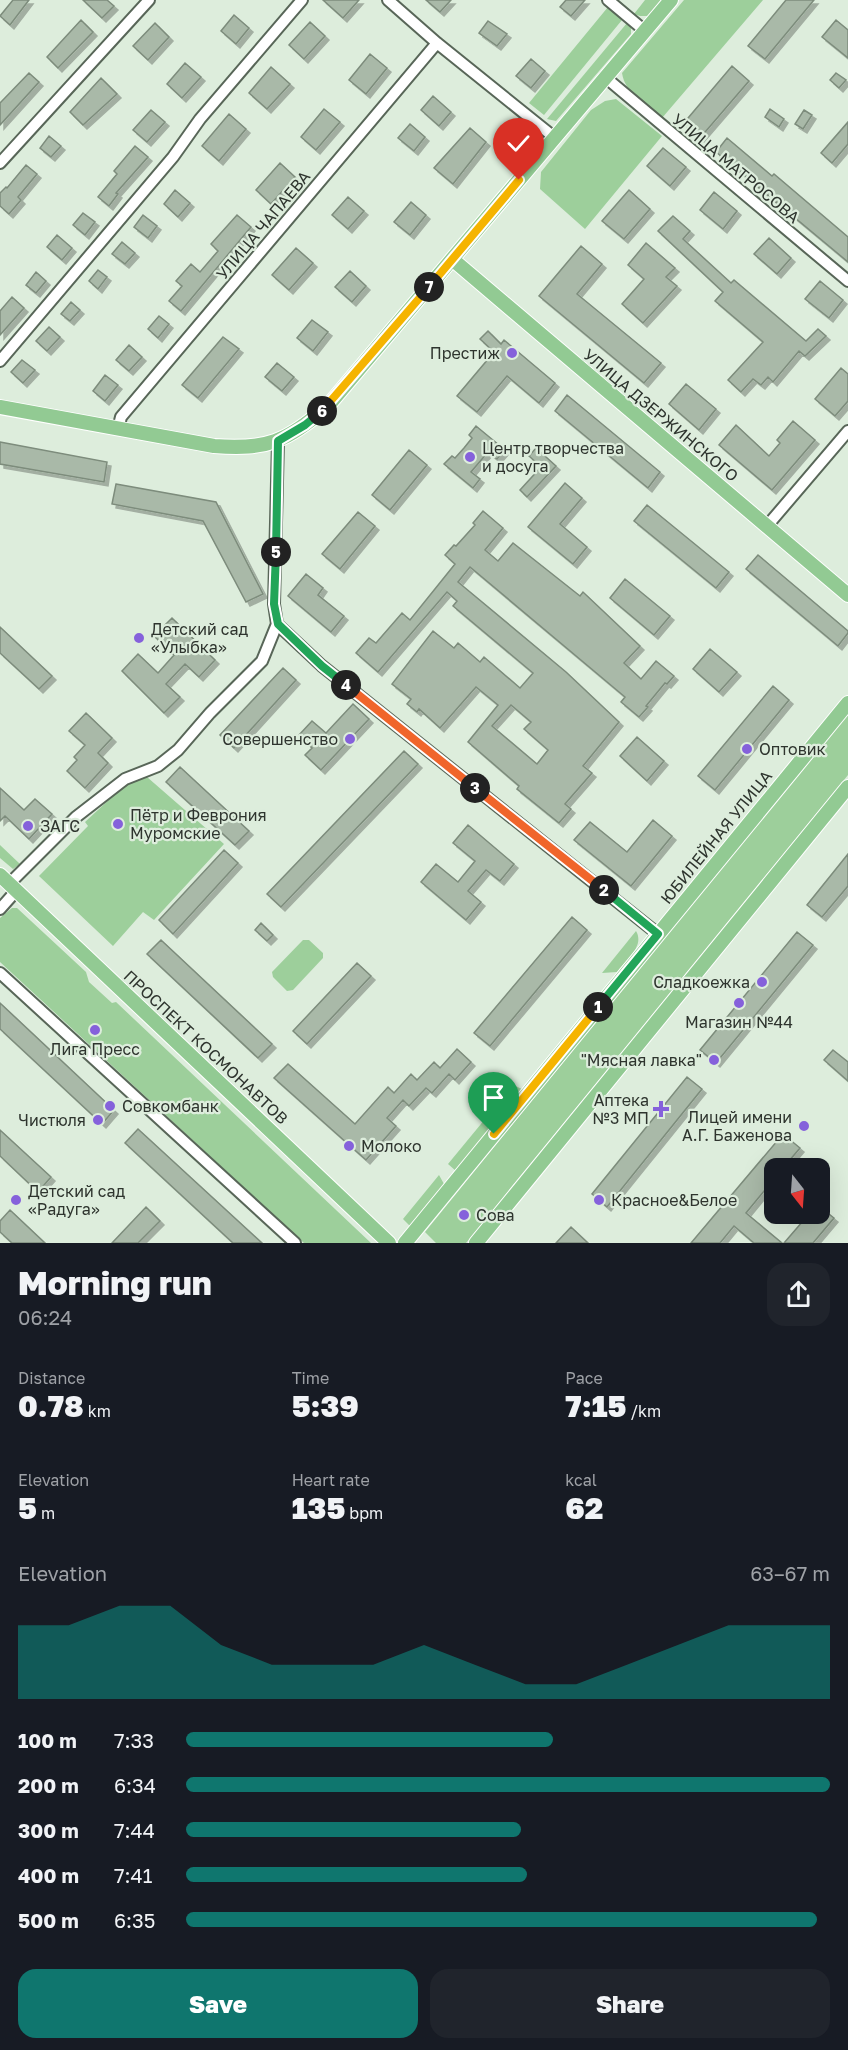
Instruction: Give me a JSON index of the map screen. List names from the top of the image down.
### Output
{
  "streets": {
    "main road": ["УЛИЦА ДЗЕРЖИНСКОГО", "ЮБИЛЕЙНАЯ УЛИЦА", "ПРОСПЕКТ КОСМОНАВТОВ"],
    "street": ["УЛИЦА МАТРОСОВА", "УЛИЦА ЧАПАЕВА"]
  },
  "places": {
    "other": [
      "Престиж",
      "Центр творчества и досуга",
      "Детский сад «Улыбка»",
      "Совершенство",
      "Оптовик",
      "Пётр и Феврония Муромские",
      "ЗАГС",
      "Сладкоежка",
      "Магазин №44",
      "Лига Пресс",
      "\"Мясная лавка\"",
      "Совкомбанк",
      "Чистюля",
      "Лицей имени А.Г. Баженова",
      "Молоко",
      "Детский сад «Радуга»",
      "Красное&Белое",
      "Сова"
    ],
    "health": ["Аптека №3 МП"]
  },
  "north": "bottom",
  "page": {
    "pins": [
      "7",
      "6",
      "5",
      "4",
      "3",
      "2",
      "1"
    ],
    "heading": ["Morning run", "06:24"],
    "stats": [
      ["Distance", "0.78 km"],
      ["Time", "5:39"],
      ["Pace", "7:15 /km"],
      ["Elevation", "5 m"],
      ["Heart rate", "135 bpm"],
      ["kcal", "62"]
    ],
    "chart": ["Elevation", "63–67 m"],
    "list": [
      {
        "name": "100 m",
        "note": "7:33"
      },
      {
        "name": "200 m",
        "note": "6:34"
      },
      {
        "name": "300 m",
        "note": "7:44"
      },
      {
        "name": "400 m",
        "note": "7:41"
      },
      {
        "name": "500 m",
        "note": "6:35"
      }
    ],
    "buttons": ["Save", "Share"]
  }
}
